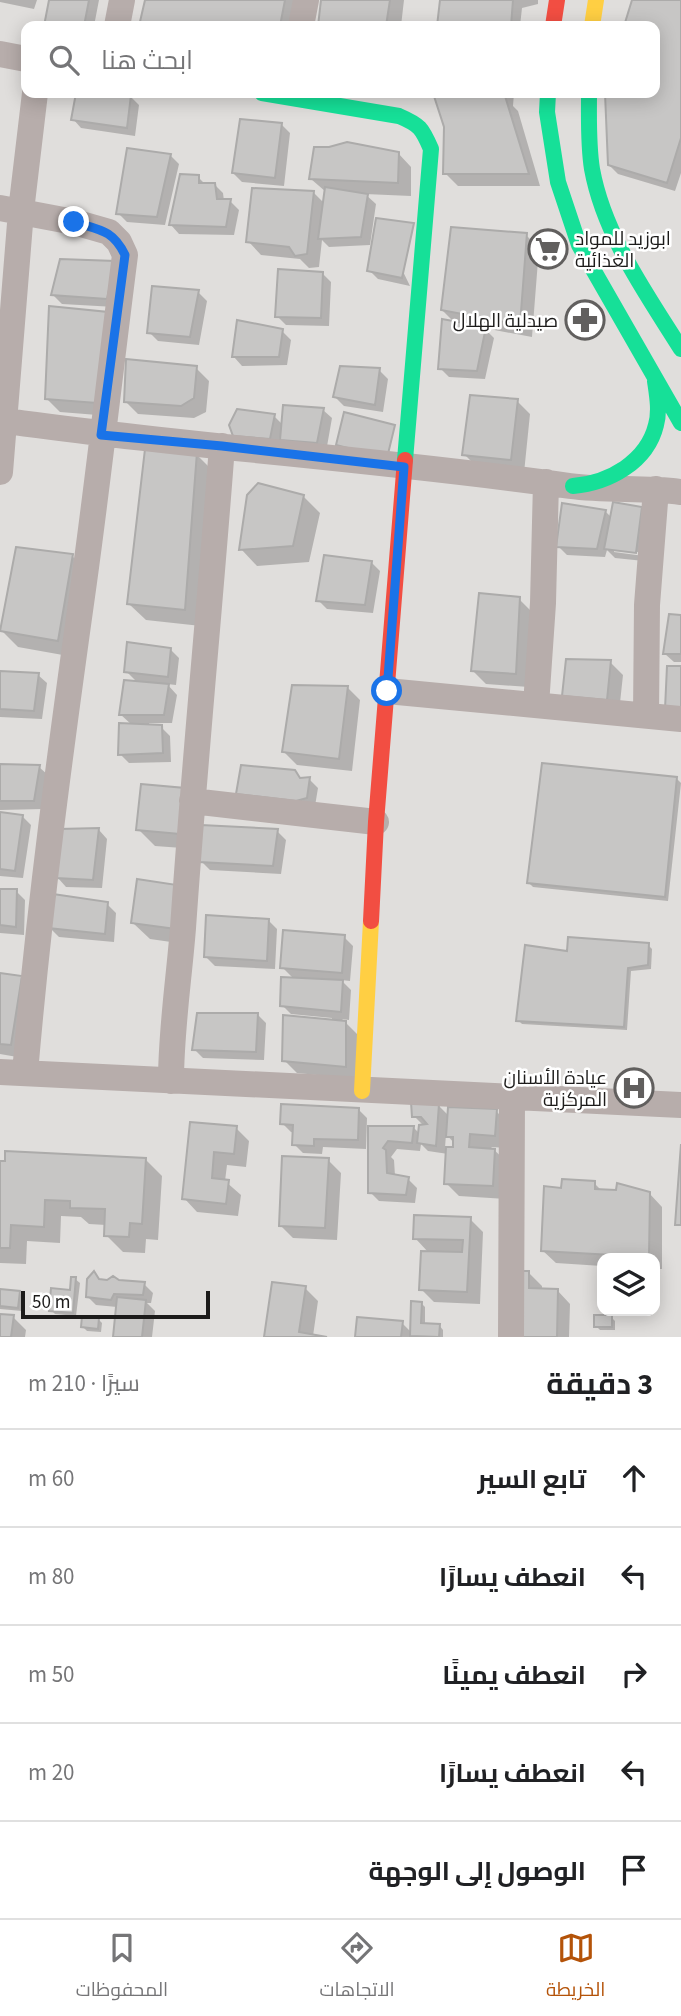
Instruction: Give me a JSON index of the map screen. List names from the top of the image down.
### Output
{
  "places": {
    "supermarket": ["ابوزيد للمواد الغذائية"],
    "pharmacy": ["صيدلية الهلال"],
    "hospital": ["عيادة الأسنان المركزية"]
  },
  "scale_bar": "50 m",
  "page": {
    "search": "ابحث هنا",
    "scale": "50 m",
    "heading": ["3 دقيقة", "سيرًا · 210 m"],
    "list": [
      ["تابع السير", "60 m"],
      ["انعطف يسارًا", "80 m"],
      ["انعطف يمينًا", "50 m"],
      ["انعطف يسارًا", "20 m"],
      "الوصول إلى الوجهة"
    ],
    "nav": ["الخريطة", "الاتجاهات", "المحفوظات"]
  }
}
